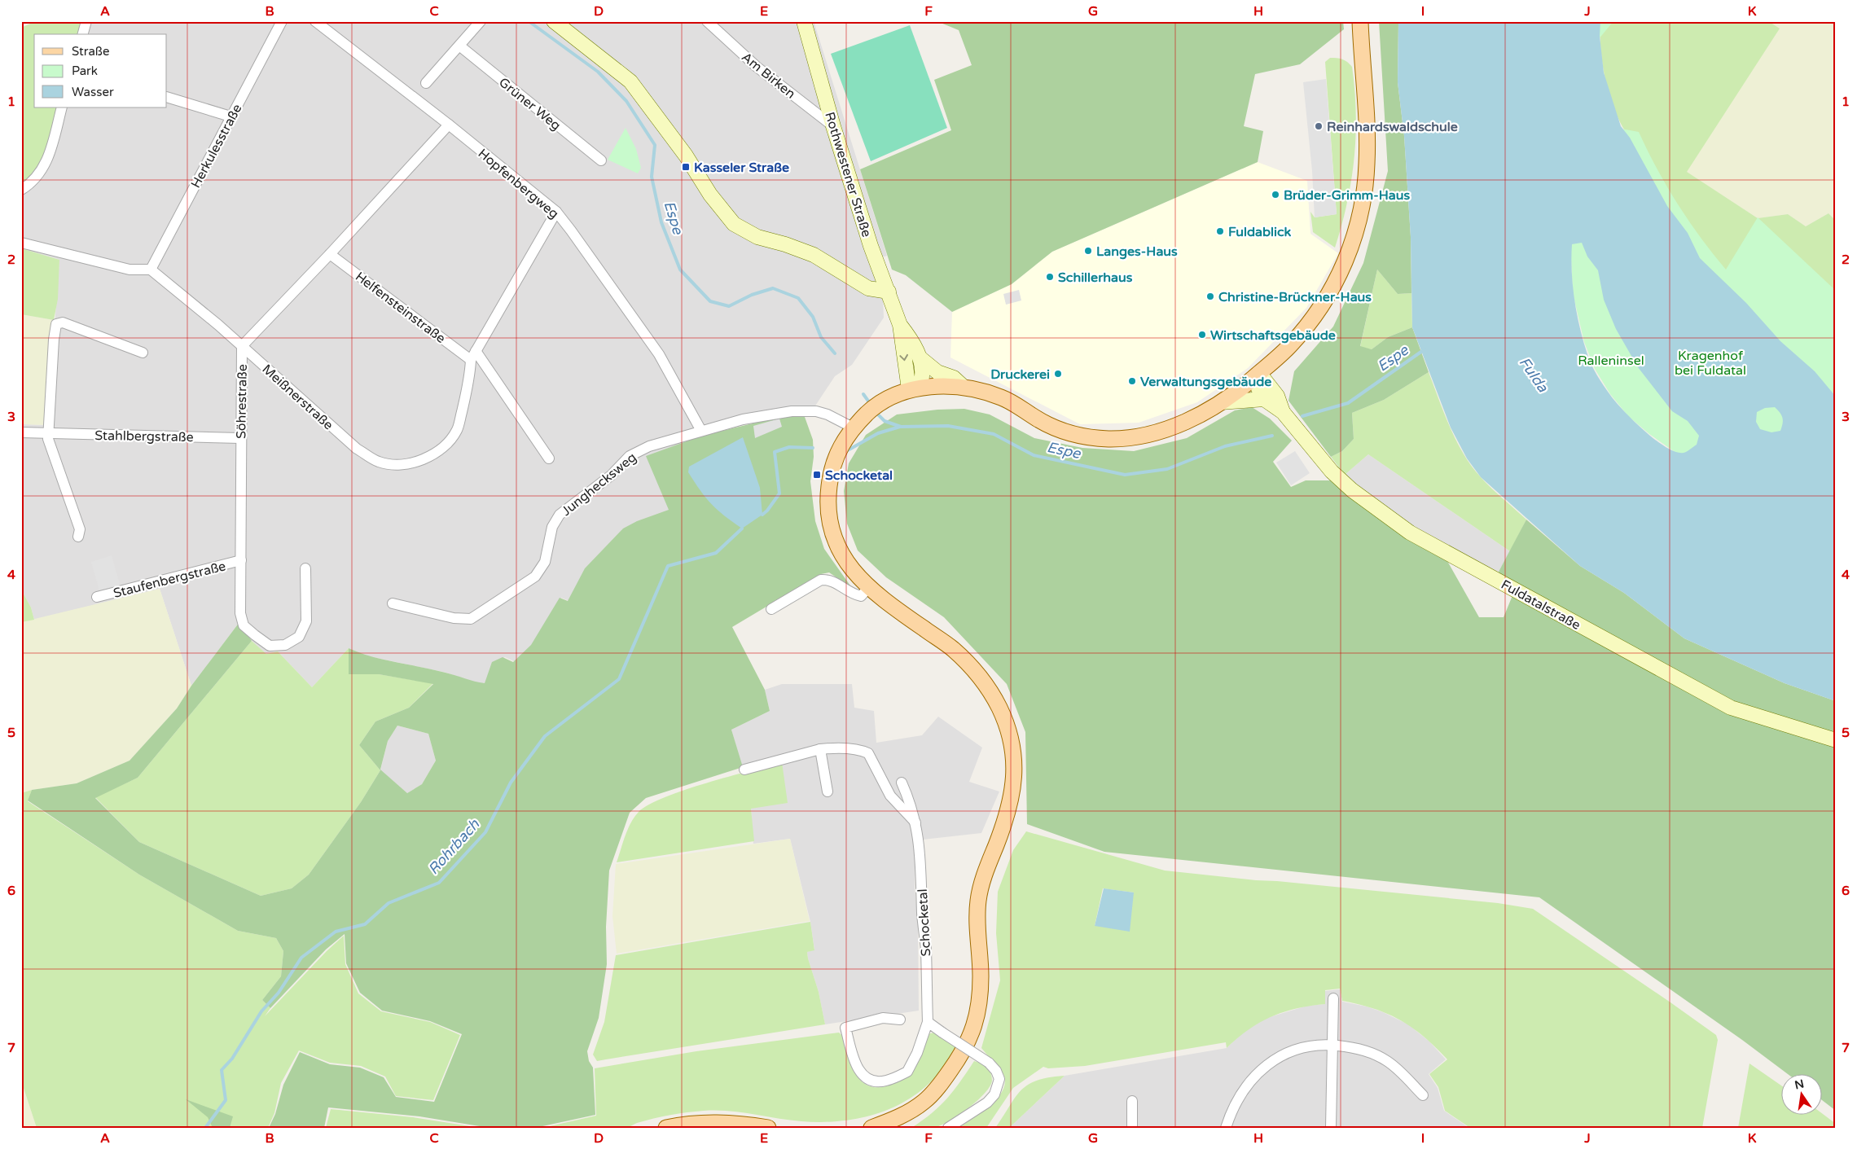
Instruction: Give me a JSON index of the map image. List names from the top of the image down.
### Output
{
  "streets": {
    "main road": ["Rothwestener Straße", "Fuldatalstraße"],
    "street": [
      "Am Birken",
      "Grüner Weg",
      "Herkulesstraße",
      "Hopfenbergweg",
      "Helfensteinstraße",
      "Meißnerstraße",
      "Söhrestraße",
      "Stahlbergstraße",
      "Junghecksweg",
      "Staufenbergstraße",
      "Schocketal"
    ]
  },
  "crossings": [
    ["Am Birken", "Rothwestener Straße"],
    ["Herkulesstraße", "Meißnerstraße"],
    ["Hopfenbergweg", "Meißnerstraße"],
    ["Hopfenbergweg", "Söhrestraße"],
    ["Hopfenbergweg", "Junghecksweg"],
    ["Helfensteinstraße", "Meißnerstraße"],
    ["Helfensteinstraße", "Söhrestraße"],
    ["Meißnerstraße", "Söhrestraße"],
    ["Söhrestraße", "Stahlbergstraße"],
    ["Söhrestraße", "Staufenbergstraße"]
  ],
  "water": ["Espe", "Fulda", "Rohrbach"],
  "parks": ["Kragenhof bei Fuldatal", "Ralleninsel"],
  "places": {
    "other": [
      "Reinhardswaldschule",
      "Brüder-Grimm-Haus",
      "Fuldablick",
      "Langes-Haus",
      "Schillerhaus",
      "Christine-Brückner-Haus",
      "Wirtschaftsgebäude",
      "Druckerei",
      "Verwaltungsgebäude"
    ],
    "transit": ["Kasseler Straße", "Schocketal"]
  },
  "legend": ["Straße", "Park", "Wasser"],
  "north": "top",
  "grid": {
    "columns": [
      "A",
      "B",
      "C",
      "D",
      "E",
      "F",
      "G",
      "H",
      "I",
      "J",
      "K"
    ],
    "rows": [
      "1",
      "2",
      "3",
      "4",
      "5",
      "6",
      "7"
    ]
  }
}
